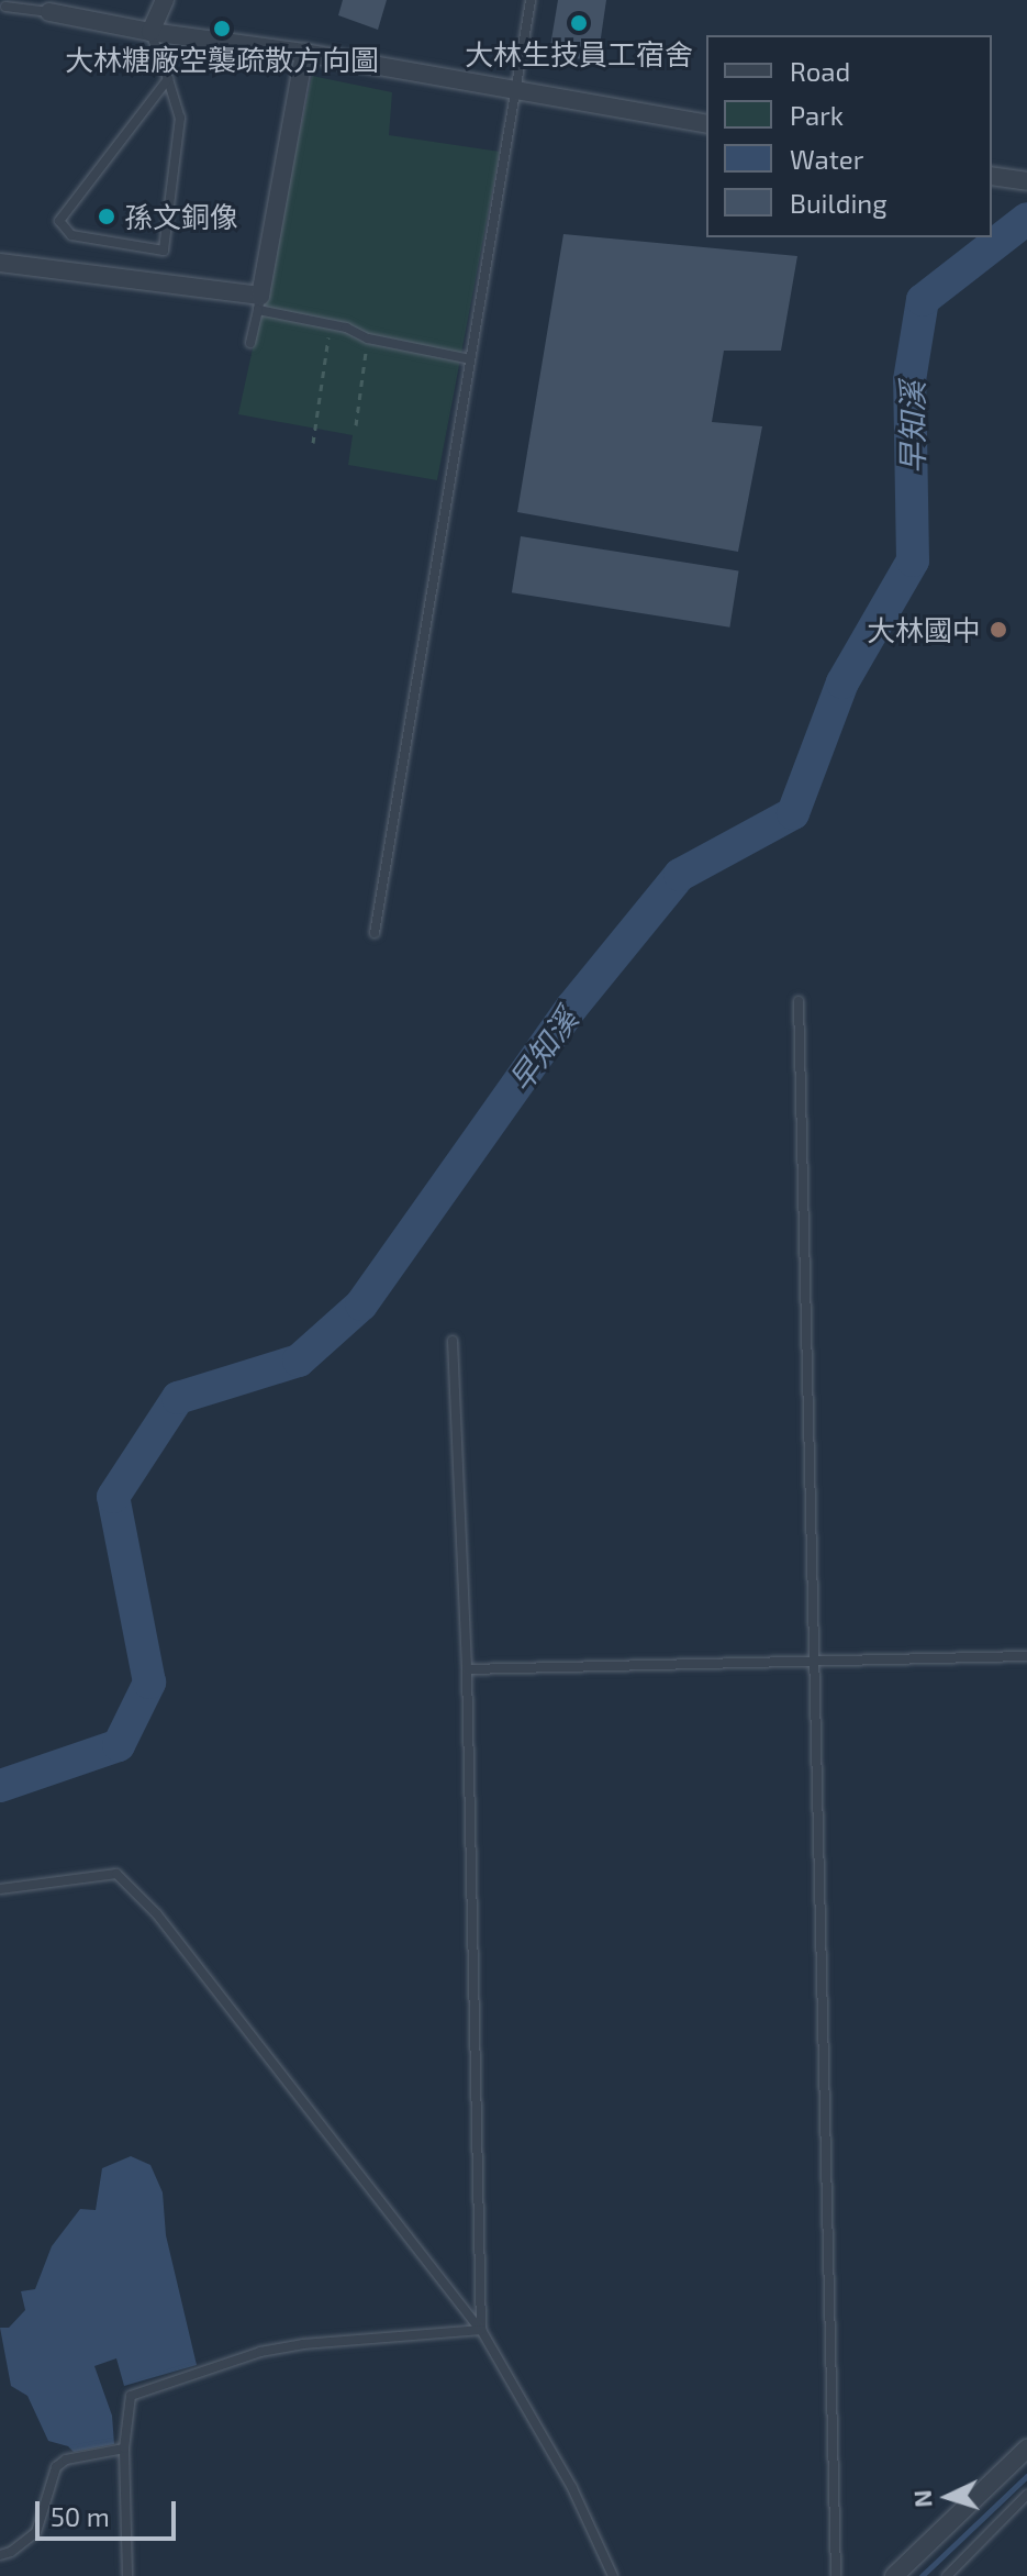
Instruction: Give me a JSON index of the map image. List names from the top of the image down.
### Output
{
  "water": ["早知溪"],
  "places": [
    "大林生技員工宿舍",
    "大林糖廠空襲疏散方向圖",
    "孫文銅像",
    "大林國中"
  ],
  "legend": [
    "Road",
    "Park",
    "Water",
    "Building"
  ],
  "scale_bar": "50 m",
  "north": "left"
}
